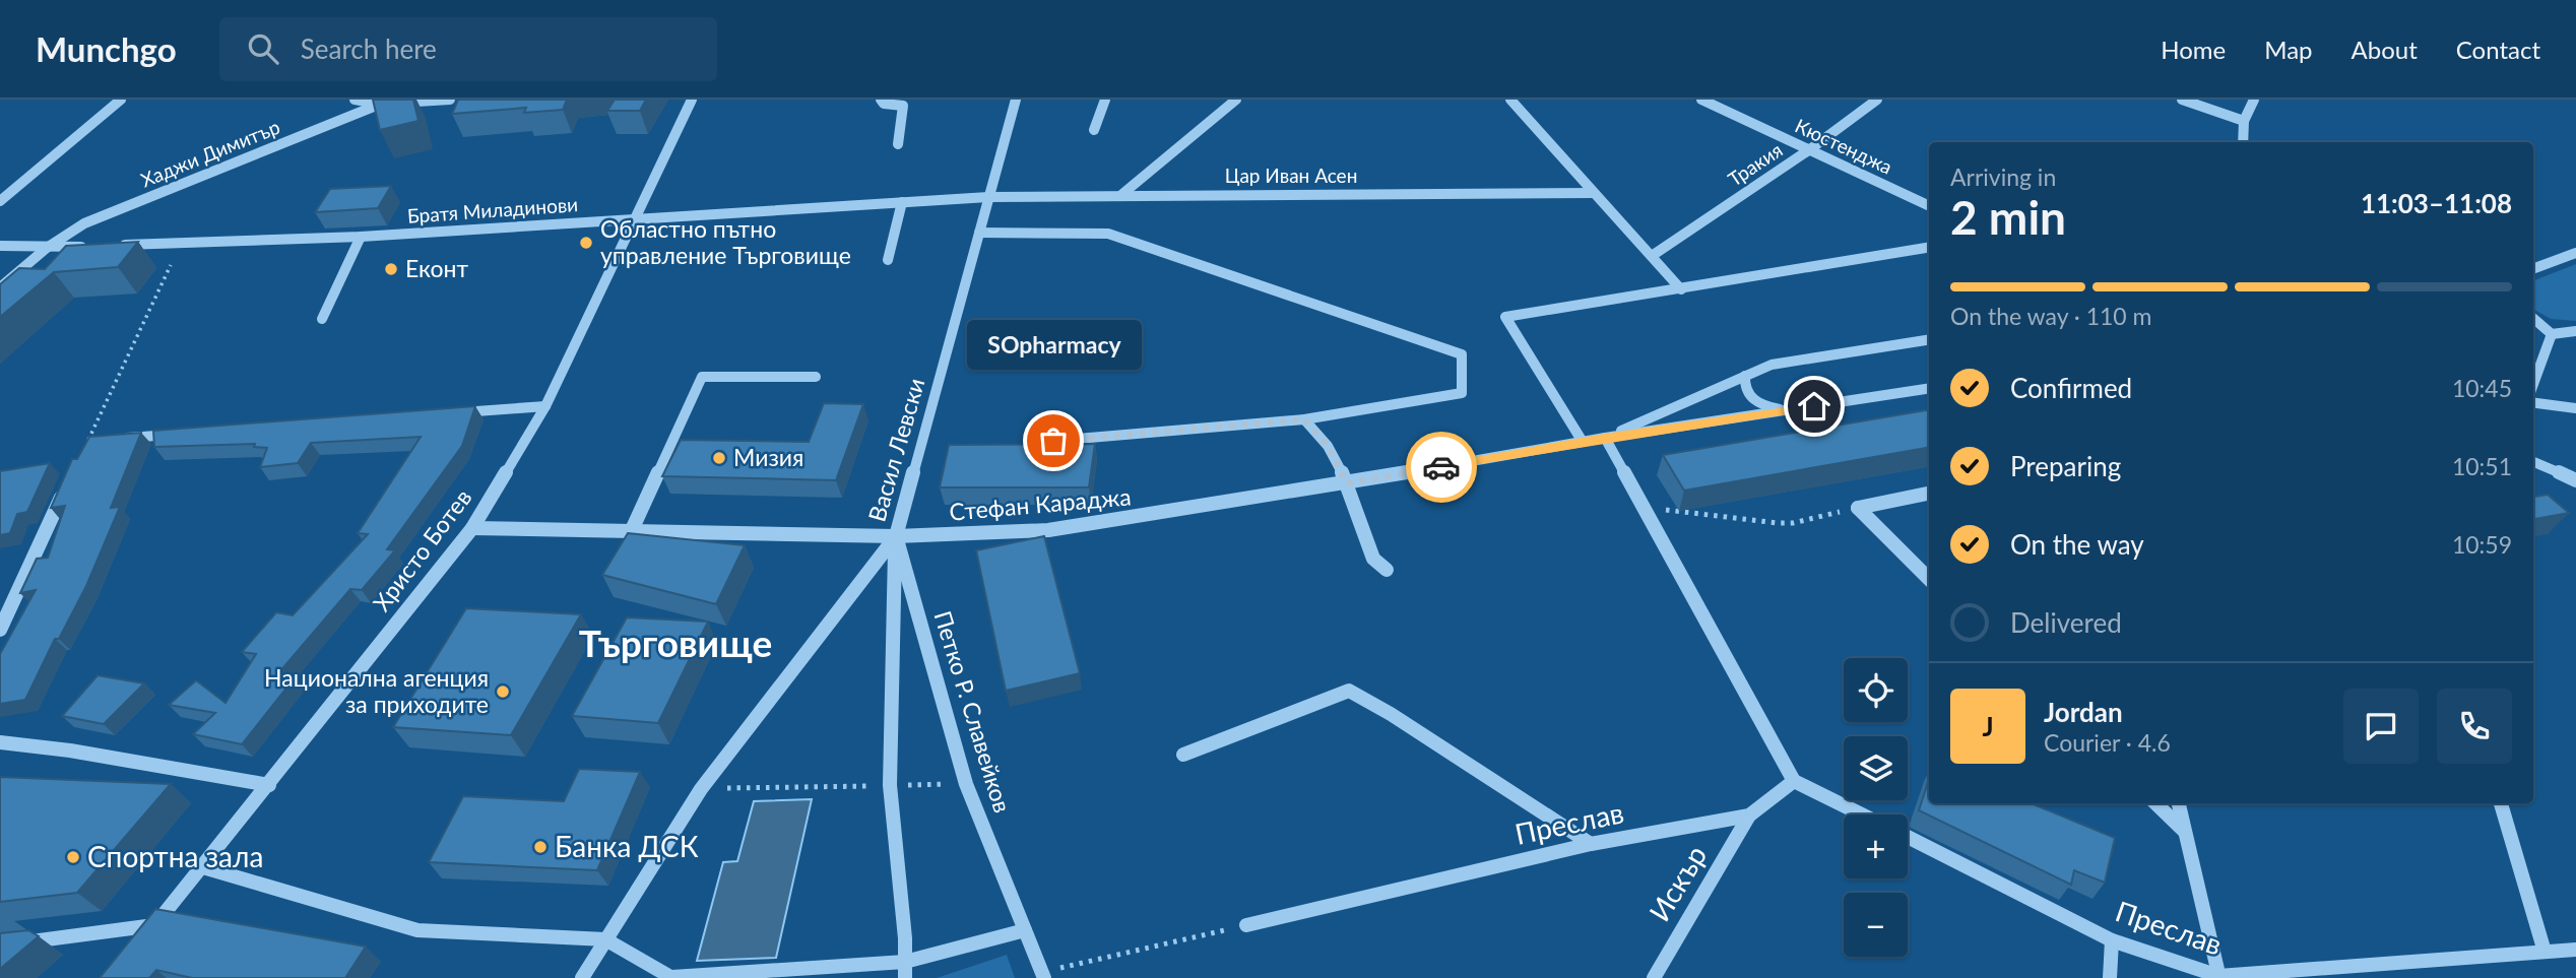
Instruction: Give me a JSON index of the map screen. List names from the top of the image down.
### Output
{
  "streets": {
    "street": [
      "Кюстенджа",
      "Хаджи Димитър",
      "Тракия",
      "Цар Иван Асен",
      "Братя Миладинови",
      "Васил Левски",
      "Стефан Караджа",
      "Христо Ботев",
      "Петко Р. Славейков",
      "Преслав",
      "Искър"
    ]
  },
  "crossings": [
    ["Кюстенджа", "Тракия"],
    ["Цар Иван Асен", "Братя Миладинови"],
    ["Цар Иван Асен", "Васил Левски"],
    ["Братя Миладинови", "Васил Левски"],
    ["Братя Миладинови", "Христо Ботев"],
    ["Васил Левски", "Стефан Караджа"],
    ["Васил Левски", "Петко Р. Славейков"],
    ["Стефан Караджа", "Христо Ботев"],
    ["Стефан Караджа", "Петко Р. Славейков"],
    ["Преслав", "Искър"]
  ],
  "districts": ["Търговище"],
  "places": [
    "Областно пътно управление Търговище",
    "Еконт",
    "SOpharmacy",
    "Мизия",
    "Национална агенция за приходите",
    "Банка ДСК",
    "Спортна зала"
  ],
  "page": {
    "header": "Munchgo",
    "search": "Search here",
    "nav": [
      "Home",
      "Map",
      "About",
      "Contact"
    ],
    "heading": ["2 min", "Arriving in", "11:03–11:08"],
    "panel": ["Jordan", "Courier · 4.6"],
    "bar": "On the way · 110 m",
    "bubble": "SOpharmacy",
    "list": [
      ["Confirmed", "10:45"],
      ["Preparing", "10:51"],
      ["On the way", "10:59"],
      "Delivered"
    ],
    "map_buttons": ["+", "−"],
    "round": "J"
  }
}
